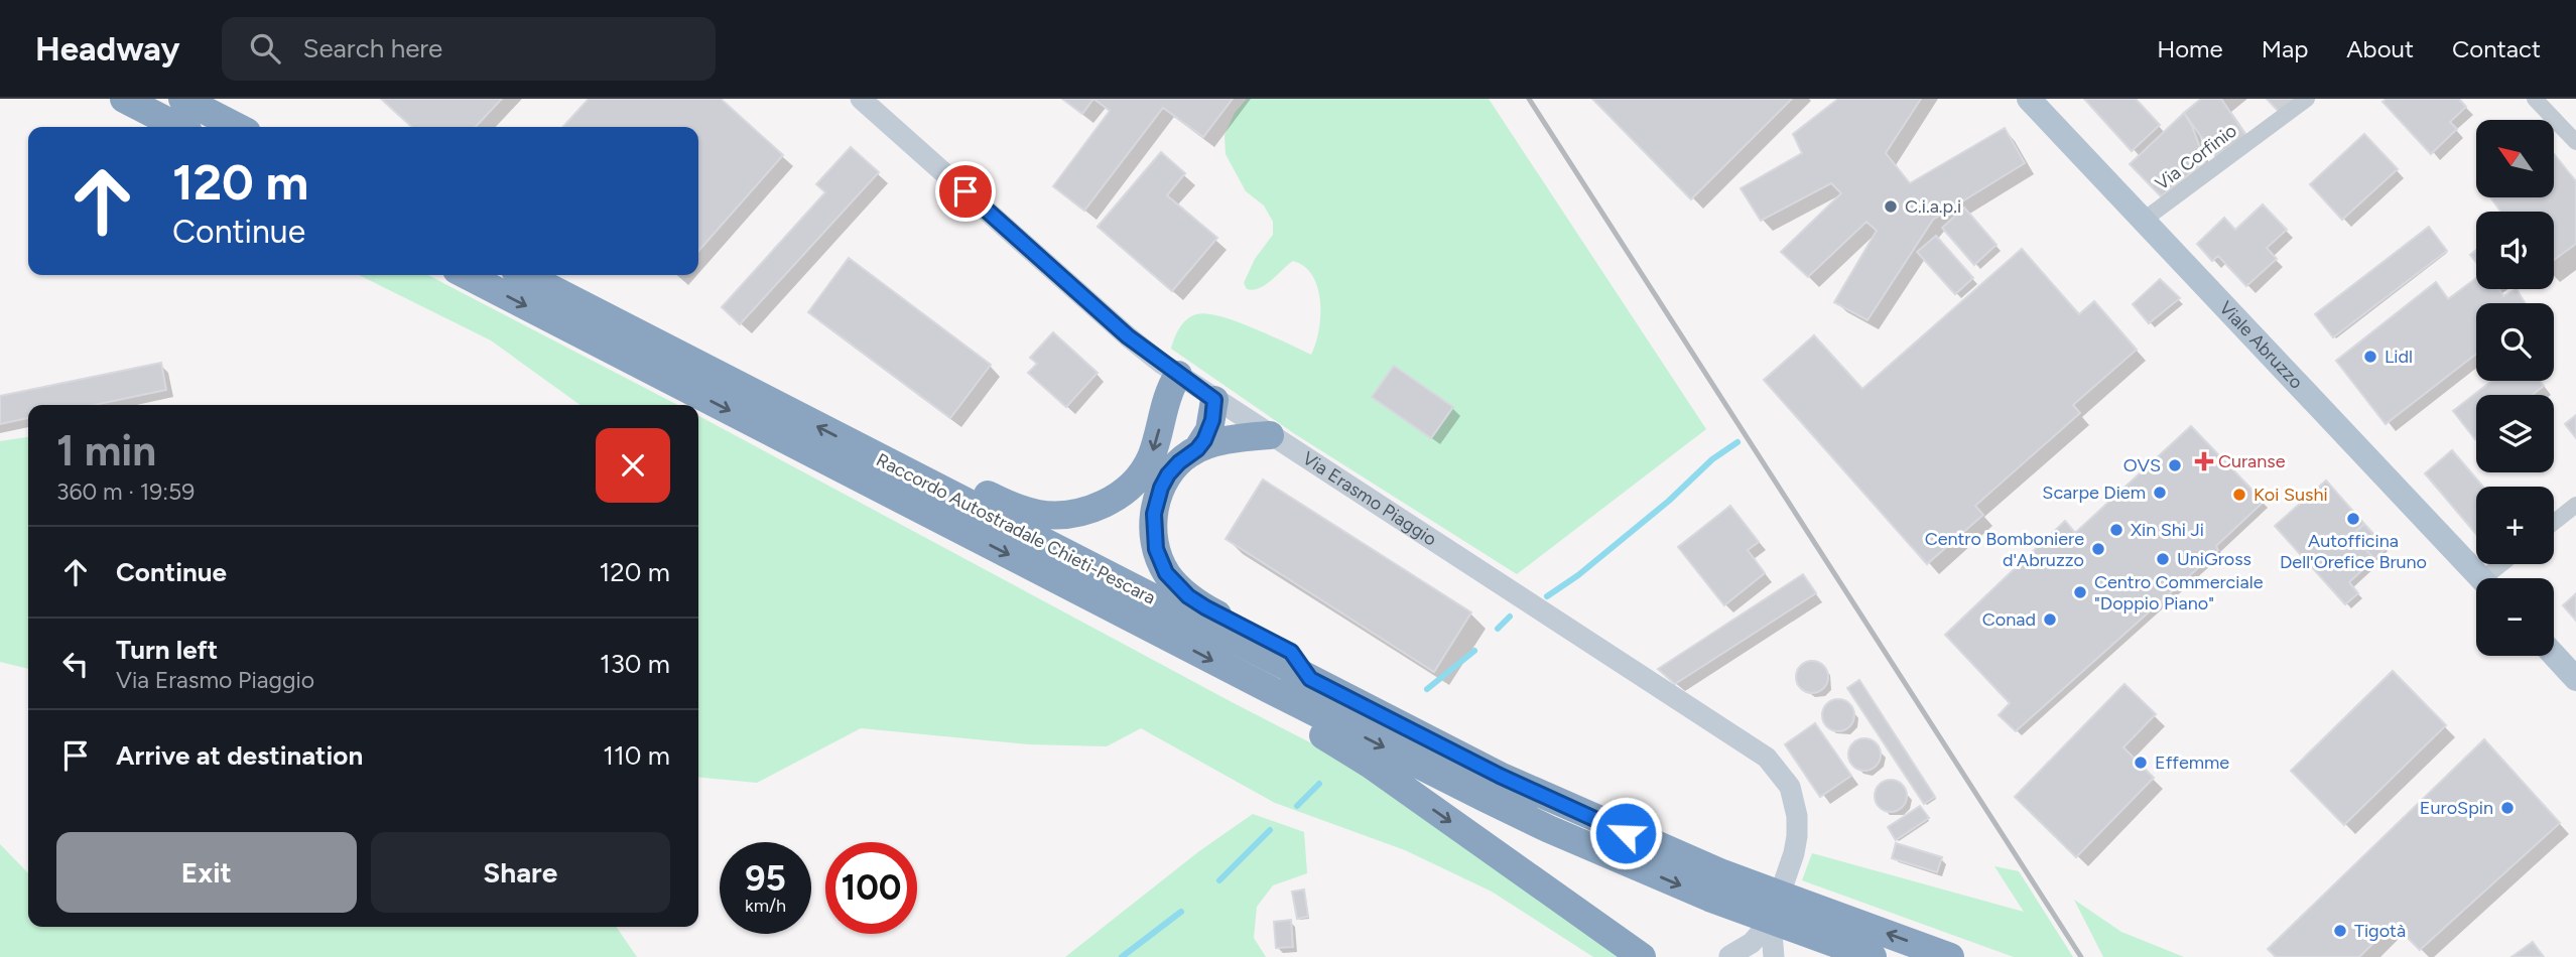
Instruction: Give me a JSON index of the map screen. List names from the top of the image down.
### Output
{
  "streets": {
    "highway": ["Raccordo Autostradale Chieti-Pescara"],
    "main road": ["Viale Abruzzo"],
    "street": ["Via Corfinio", "Via Erasmo Piaggio"]
  },
  "crossings": [
    ["Via Corfinio", "Viale Abruzzo"]
  ],
  "places": {
    "other": [
      "C.i.a.p.i",
      "Lidl",
      "OVS",
      "Scarpe Diem",
      "Koi Sushi",
      "Autofficina Dell'Orefice Bruno",
      "Xin Shi Ji",
      "Centro Bomboniere d'Abruzzo",
      "UniGross",
      "Centro Commerciale \"Doppio Piano\"",
      "Conad",
      "Effemme",
      "EuroSpin",
      "Tigotà"
    ],
    "health": ["Curanse"]
  },
  "north": "top left",
  "page": {
    "header": "Headway",
    "search": "Search here",
    "nav": [
      "Home",
      "Map",
      "About",
      "Contact"
    ],
    "map_buttons": ["+", "−"],
    "turn": ["120 m", "Continue"],
    "heading": ["1 min", "360 m · 19:59"],
    "list": [
      {
        "name": "Continue",
        "value": "120 m"
      },
      {
        "name": "Turn left",
        "note": "Via Erasmo Piaggio",
        "value": "130 m"
      },
      {
        "name": "Arrive at destination",
        "value": "110 m"
      }
    ],
    "buttons": ["Exit", "Share"],
    "speed": "95 km/h",
    "limit": "100"
  }
}
